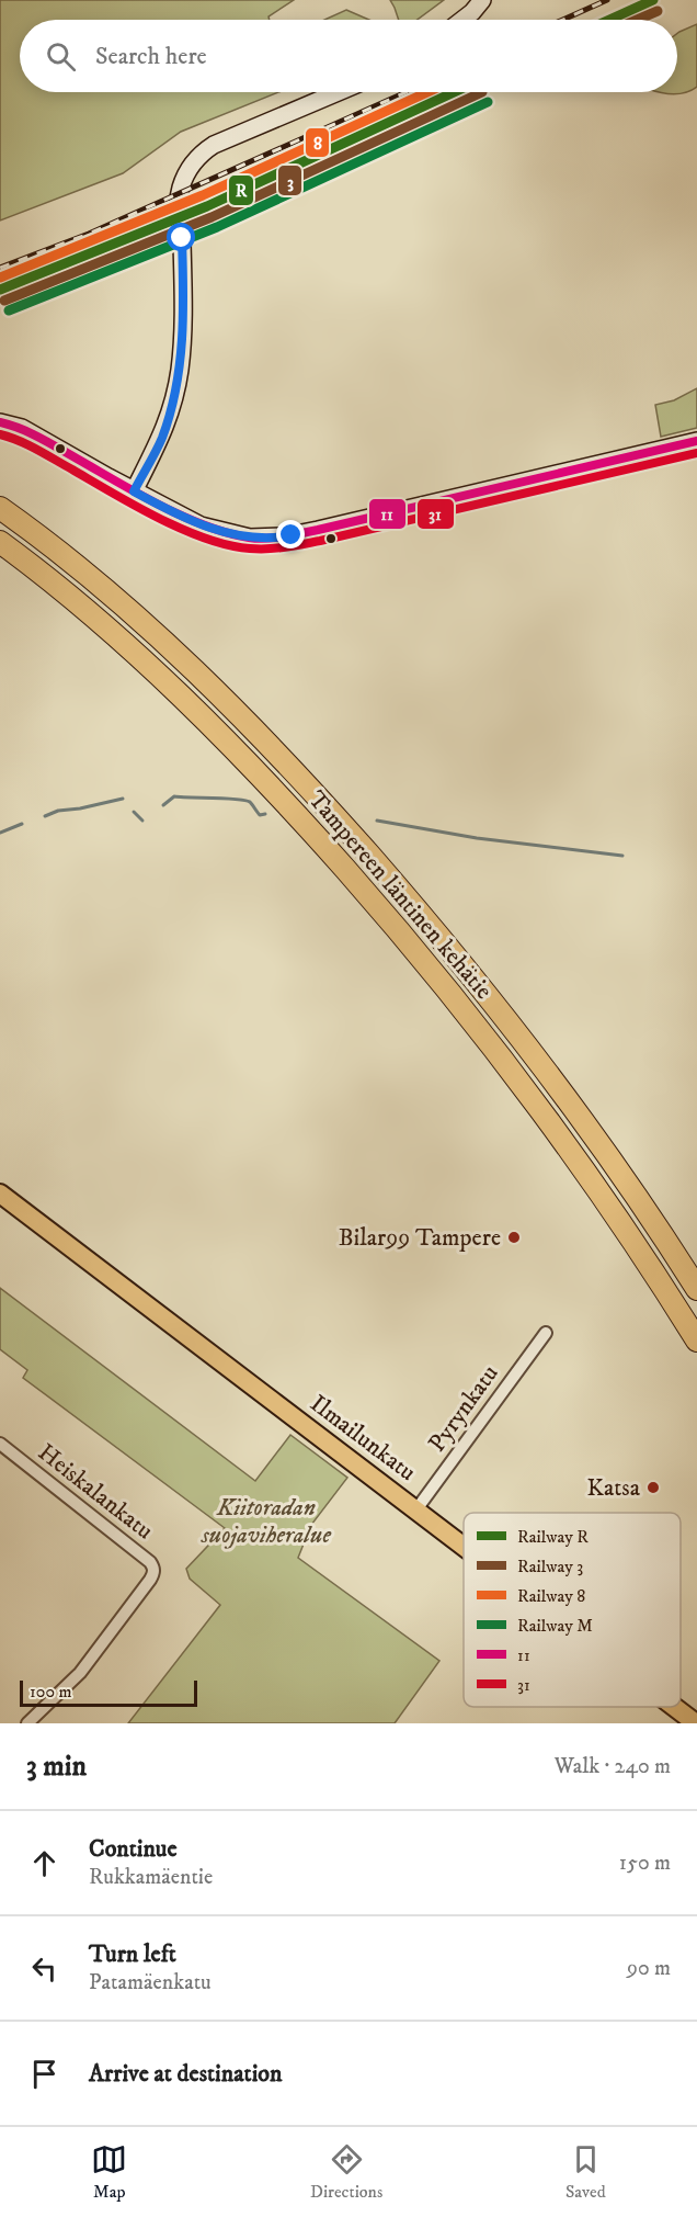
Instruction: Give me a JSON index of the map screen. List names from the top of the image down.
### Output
{
  "streets": {
    "highway": ["Tampereen läntinen kehätie"],
    "main road": ["Ilmailunkatu"],
    "street": ["Pyrynkatu", "Heiskalankatu"]
  },
  "crossings": [
    ["Pyrynkatu", "Ilmailunkatu"]
  ],
  "parks": ["Kiitoradan suojaviheralue"],
  "places": ["Bilar99 Tampere", "Katsa"],
  "lines": [
    "rail line R",
    "rail line 3",
    "rail line 8",
    "rail line M",
    "transit line 11",
    "transit line 31"
  ],
  "legend": [
    "Railway R",
    "Railway 3",
    "Railway 8",
    "Railway M",
    "11",
    "31"
  ],
  "scale_bar": "100 m",
  "page": {
    "search": "Search here",
    "scale": "100 m",
    "heading": ["3 min", "Walk · 240 m"],
    "list": [
      ["Continue", "Rukkamäentie", "150 m"],
      ["Turn left", "Patamäenkatu", "90 m"],
      "Arrive at destination"
    ],
    "nav": ["Map", "Directions", "Saved"]
  }
}
